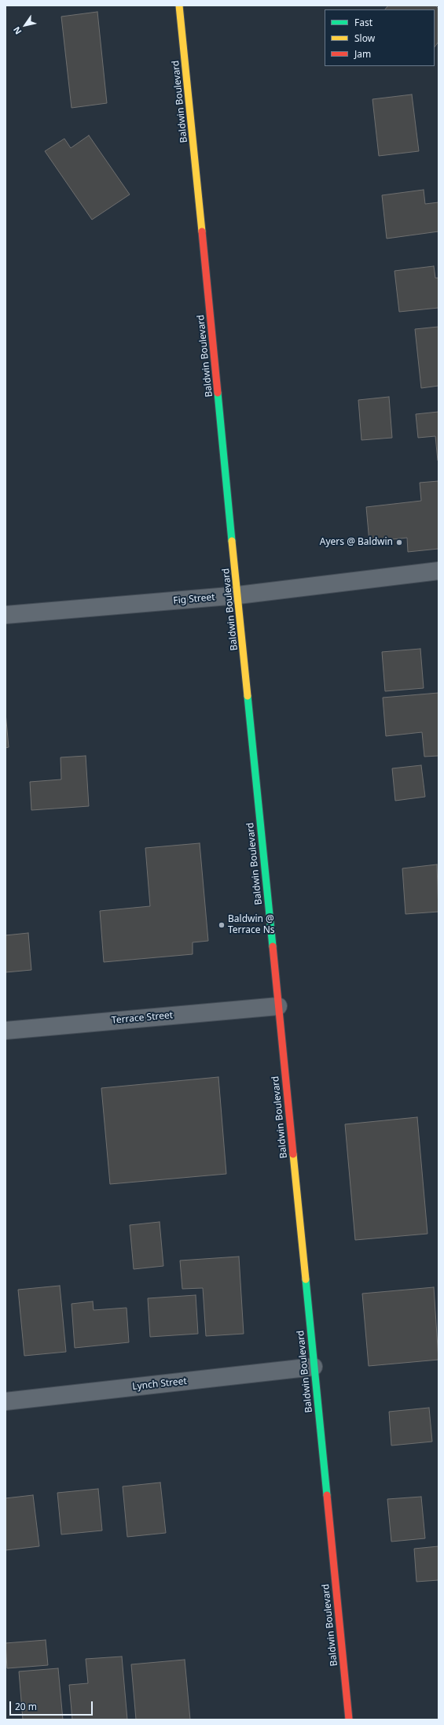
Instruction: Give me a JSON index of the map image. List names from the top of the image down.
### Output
{
  "streets": {
    "main road": ["Baldwin Boulevard"],
    "street": ["Fig Street", "Terrace Street", "Lynch Street"]
  },
  "crossings": [
    ["Baldwin Boulevard", "Fig Street"],
    ["Baldwin Boulevard", "Terrace Street"],
    ["Baldwin Boulevard", "Lynch Street"]
  ],
  "places": ["Ayers @ Baldwin", "Baldwin @ Terrace Ns"],
  "legend": ["Fast", "Slow", "Jam"],
  "scale_bar": "20 m",
  "north": "bottom left"
}
